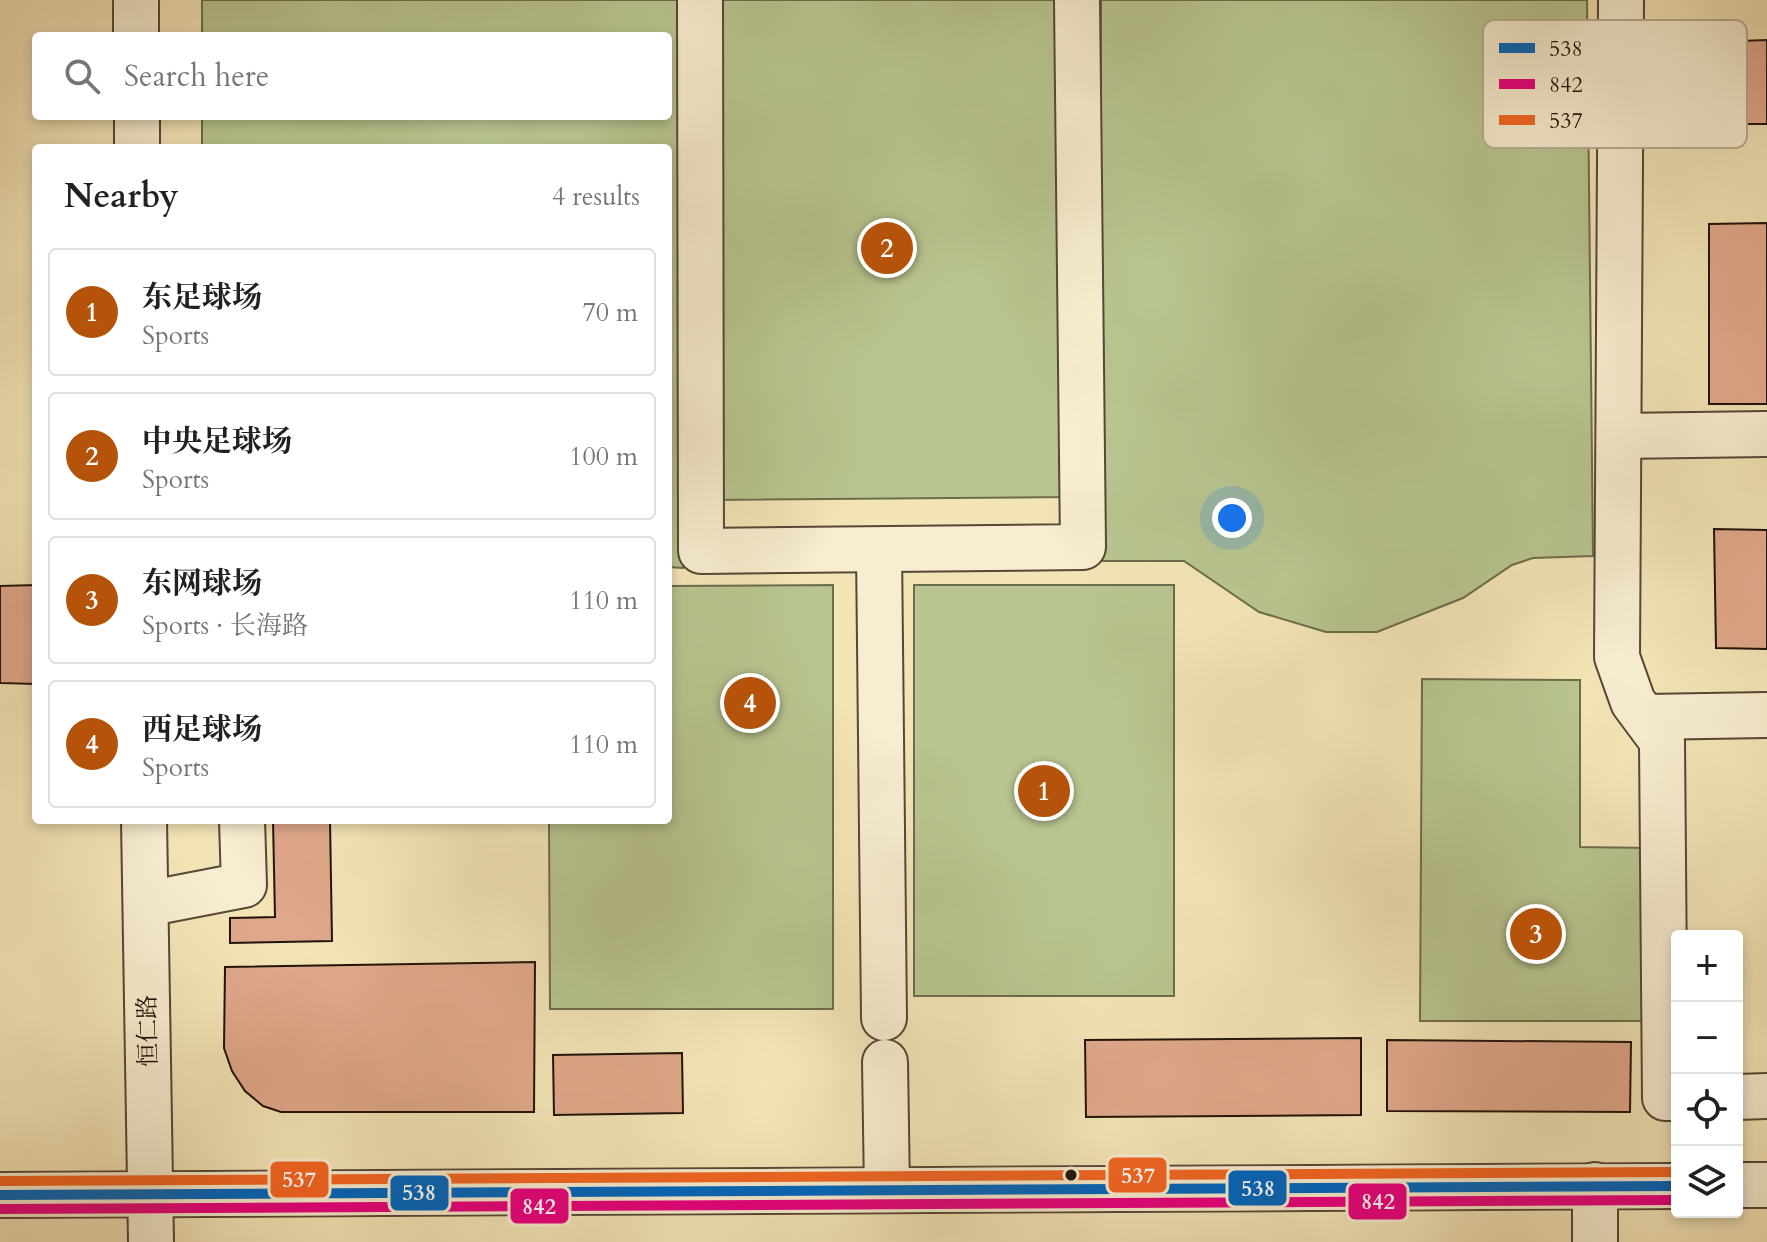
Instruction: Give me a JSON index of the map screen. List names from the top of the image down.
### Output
{
  "streets": {
    "street": ["恒仁路"]
  },
  "lines": ["transit line 537", "transit line 538", "transit line 842"],
  "legend": ["538", "842", "537"],
  "page": {
    "search": "Search here",
    "heading": ["Nearby", "4 results"],
    "pins": [
      "2",
      "4",
      "1",
      "3"
    ],
    "list": [
      {
        "mark": "1",
        "name": "东足球场",
        "note": "Sports",
        "value": "70 m"
      },
      {
        "mark": "2",
        "name": "中央足球场",
        "note": "Sports",
        "value": "100 m"
      },
      {
        "mark": "3",
        "name": "东网球场",
        "note": "Sports · 长海路",
        "value": "110 m"
      },
      {
        "mark": "4",
        "name": "西足球场",
        "note": "Sports",
        "value": "110 m"
      }
    ],
    "map_buttons": ["+", "−"]
  }
}
